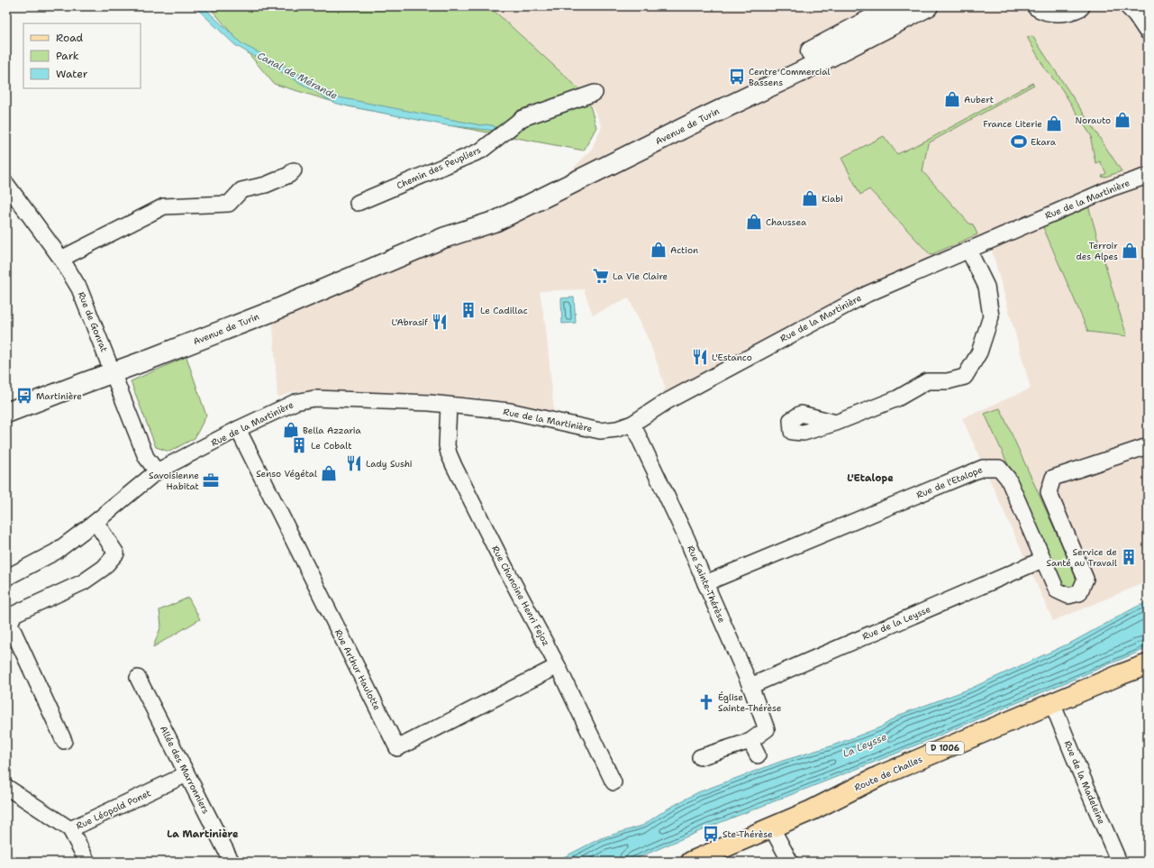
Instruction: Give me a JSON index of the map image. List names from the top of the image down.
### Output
{
  "streets": {
    "main road": ["Avenue de Turin", "D 1006", "Route de Challes"],
    "street": [
      "Chemin des Peupliers",
      "Rue de la Martinière",
      "Rue de Gonrat",
      "Rue de l'Etalope",
      "Rue Sainte-Thérèse",
      "Rue Chanoine Henri Fejoz",
      "Rue de la Leysse",
      "Rue Arthur Haulotte",
      "Allée des Marronniers",
      "Rue de la Madeleine",
      "Rue Léopold Ponet"
    ]
  },
  "crossings": [
    ["Avenue de Turin", "Rue de Gonrat"],
    ["Rue de la Martinière", "Rue de Gonrat"],
    ["Rue de la Martinière", "Rue Sainte-Thérèse"],
    ["Rue de la Martinière", "Rue Chanoine Henri Fejoz"],
    ["Rue de la Martinière", "Rue Arthur Haulotte"],
    ["Rue de l'Etalope", "Rue Sainte-Thérèse"],
    ["Rue de l'Etalope", "Rue de la Leysse"],
    ["Rue Sainte-Thérèse", "Rue de la Leysse"],
    ["Rue Chanoine Henri Fejoz", "Rue Arthur Haulotte"],
    ["Allée des Marronniers", "Rue Léopold Ponet"],
    ["Route de Challes", "Rue de la Madeleine"]
  ],
  "districts": ["L'Etalope", "La Martinière"],
  "water": ["Canal de Mérande", "La Leysse"],
  "places": {
    "bus stop": ["Centre Commercial Bassens", "Martinière", "Ste-Thérèse"],
    "shop": [
      "Aubert",
      "Norauto",
      "France Literie",
      "Kiabi",
      "Chaussea",
      "Action",
      "Terroir des Alpes",
      "Bella Azzaria",
      "Senso Végétal"
    ],
    "sports": ["Ekara"],
    "supermarket": ["La Vie Claire"],
    "building": ["Le Cadillac", "Le Cobalt", "Service de Santé au Travail"],
    "restaurant": ["L'Abrasif", "L'Estanco", "Lady Sushi"],
    "office": ["Savoisienne Habitat"],
    "church": ["Église Sainte-Thérèse"]
  },
  "legend": ["Road", "Park", "Water"]
}
